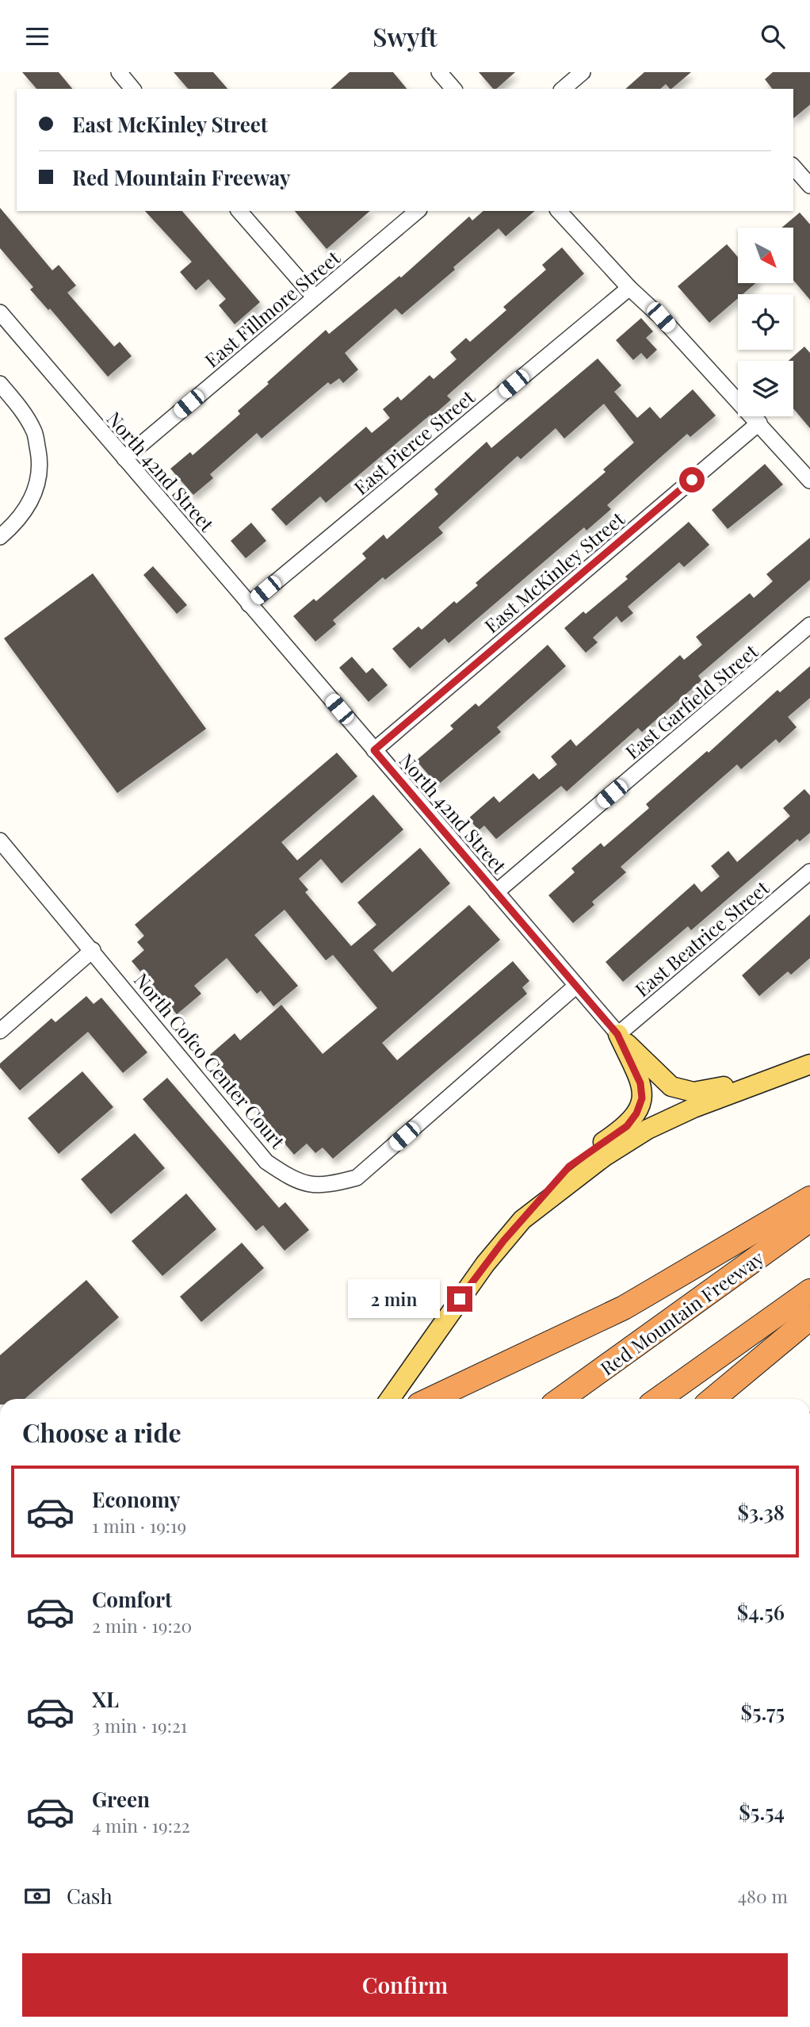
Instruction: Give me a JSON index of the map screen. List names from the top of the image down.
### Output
{
  "streets": {
    "highway": ["Red Mountain Freeway"],
    "street": [
      "East Fillmore Street",
      "East Pierce Street",
      "North 42nd Street",
      "East McKinley Street",
      "East Garfield Street",
      "East Beatrice Street",
      "North Cofco Center Court"
    ]
  },
  "crossings": [
    ["East Fillmore Street", "North 42nd Street"],
    ["East Pierce Street", "North 42nd Street"],
    ["North 42nd Street", "East McKinley Street"],
    ["North 42nd Street", "East Garfield Street"],
    ["North 42nd Street", "East Beatrice Street"],
    ["North 42nd Street", "North Cofco Center Court"]
  ],
  "north": "bottom right",
  "page": {
    "header": "Swyft",
    "banner": ["East McKinley Street", "Red Mountain Freeway"],
    "bubble": "2 min",
    "heading": "Choose a ride",
    "list": [
      {
        "name": "Economy",
        "note": "1 min · 19:19",
        "value": "$3.38"
      },
      {
        "name": "Comfort",
        "note": "2 min · 19:20",
        "value": "$4.56"
      },
      {
        "name": "XL",
        "note": "3 min · 19:21",
        "value": "$5.75"
      },
      {
        "name": "Green",
        "note": "4 min · 19:22",
        "value": "$5.54"
      }
    ],
    "pay": ["Cash", "480 m"],
    "buttons": "Confirm"
  }
}
